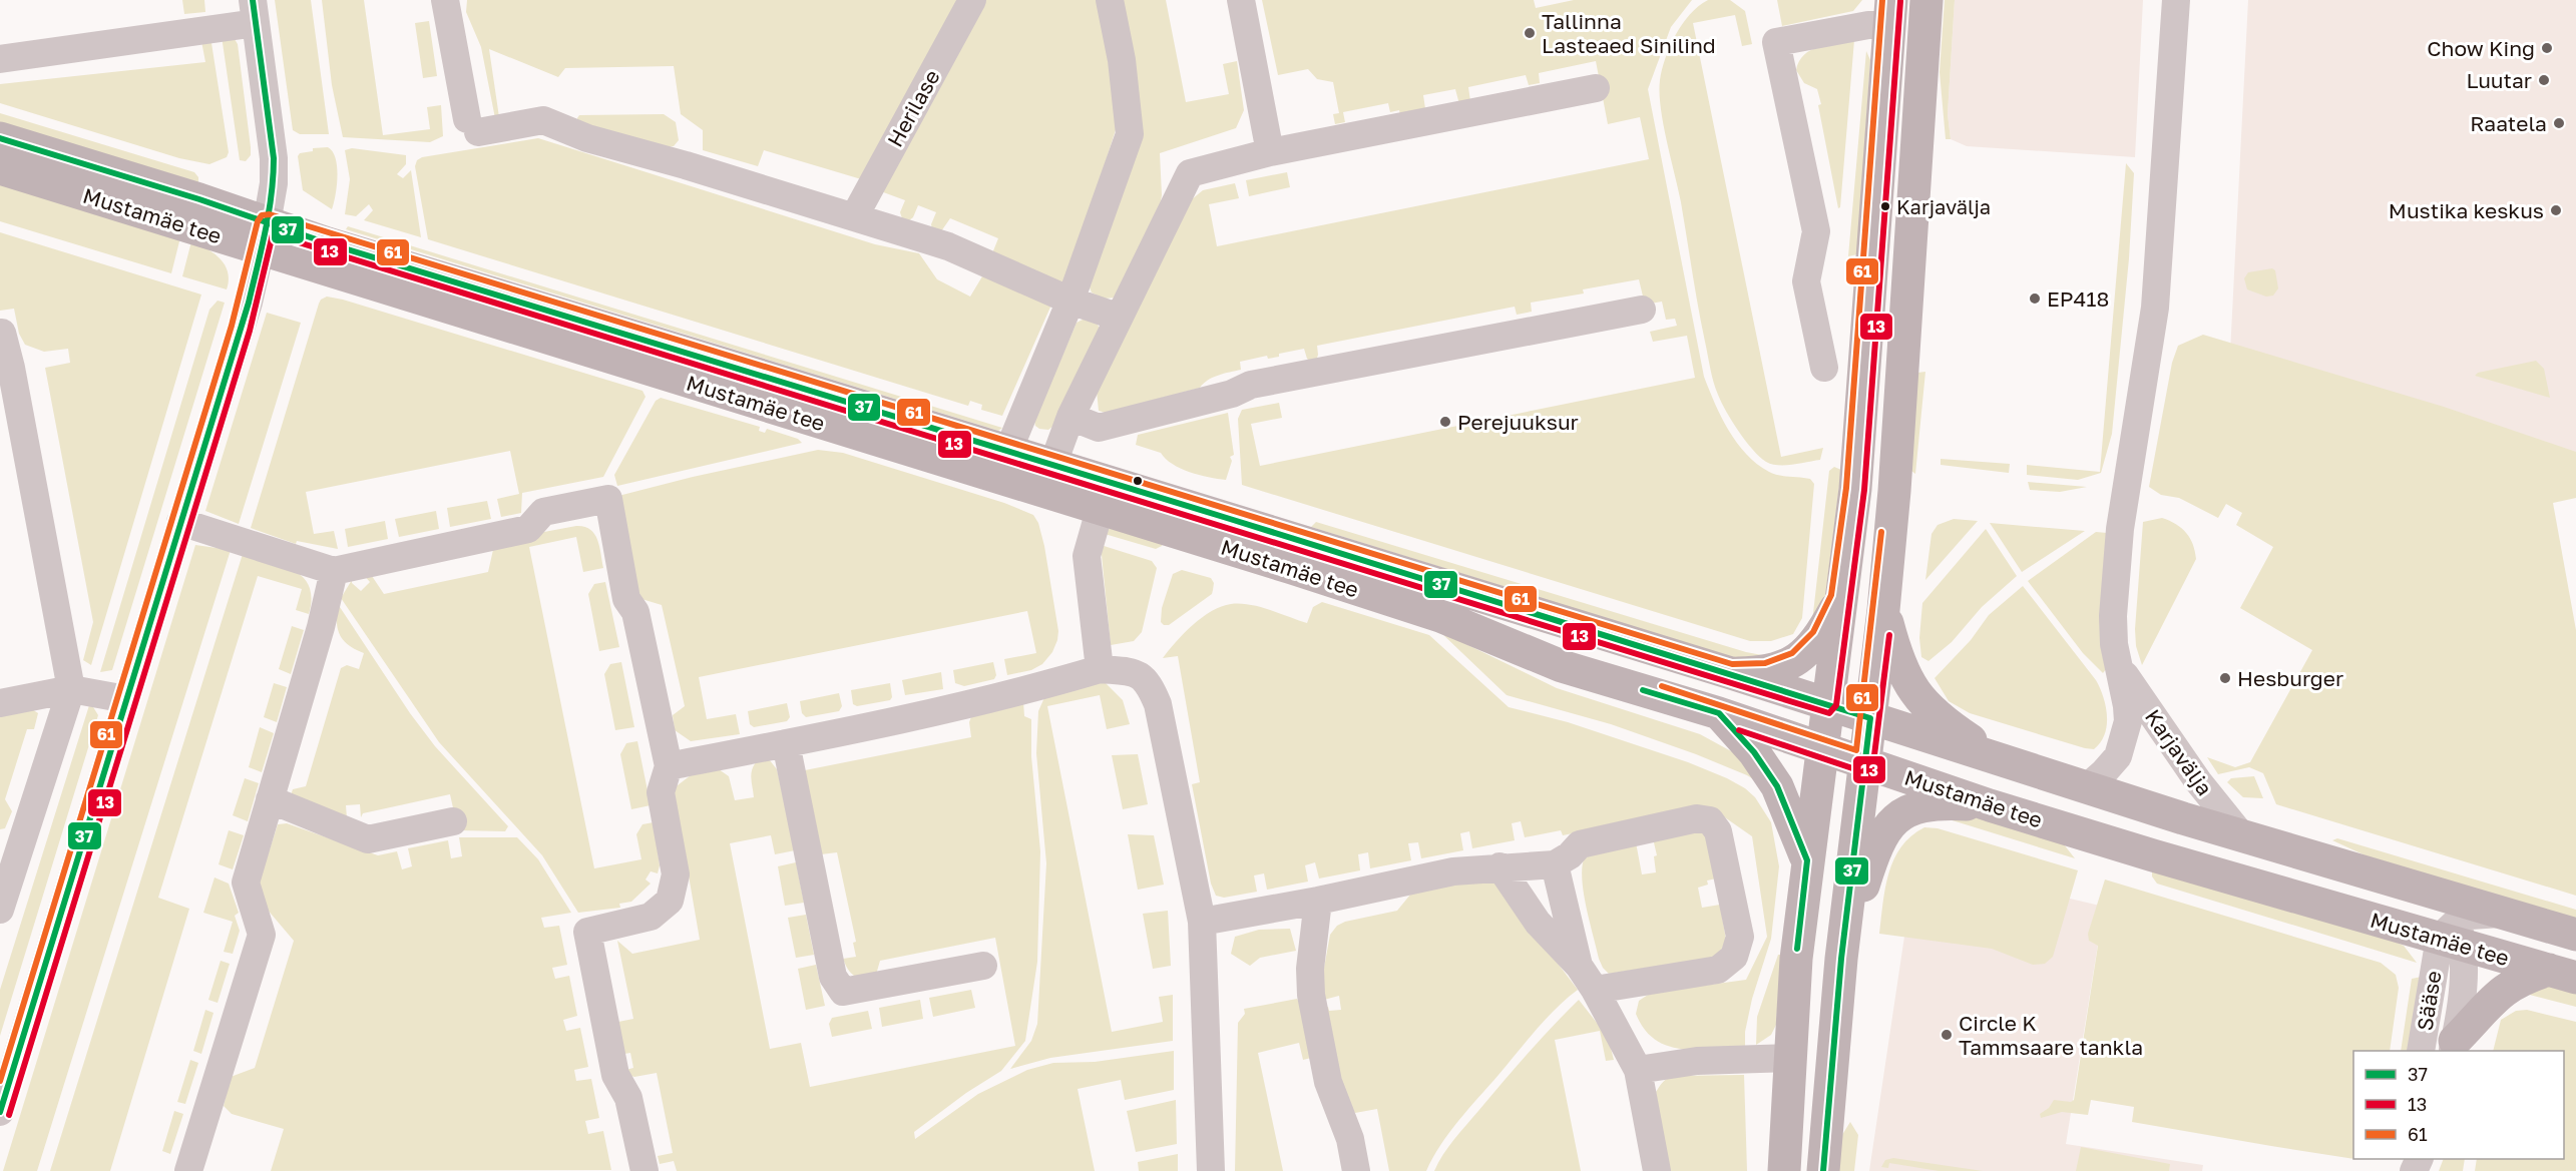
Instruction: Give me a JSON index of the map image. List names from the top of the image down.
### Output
{
  "streets": {
    "main road": ["Mustamäe tee"],
    "street": ["Herilase", "Karjavälja", "Sääse"]
  },
  "crossings": [
    ["Mustamäe tee", "Karjavälja"],
    ["Mustamäe tee", "Sääse"]
  ],
  "places": [
    "Tallinna Lasteaed Sinilind",
    "Chow King",
    "Luutar",
    "Raatela",
    "Karjavälja",
    "Mustika keskus",
    "EP418",
    "Perejuuksur",
    "Hesburger",
    "Circle K Tammsaare tankla"
  ],
  "lines": ["transit line 37", "transit line 61", "transit line 13"],
  "legend": ["37", "13", "61"]
}
